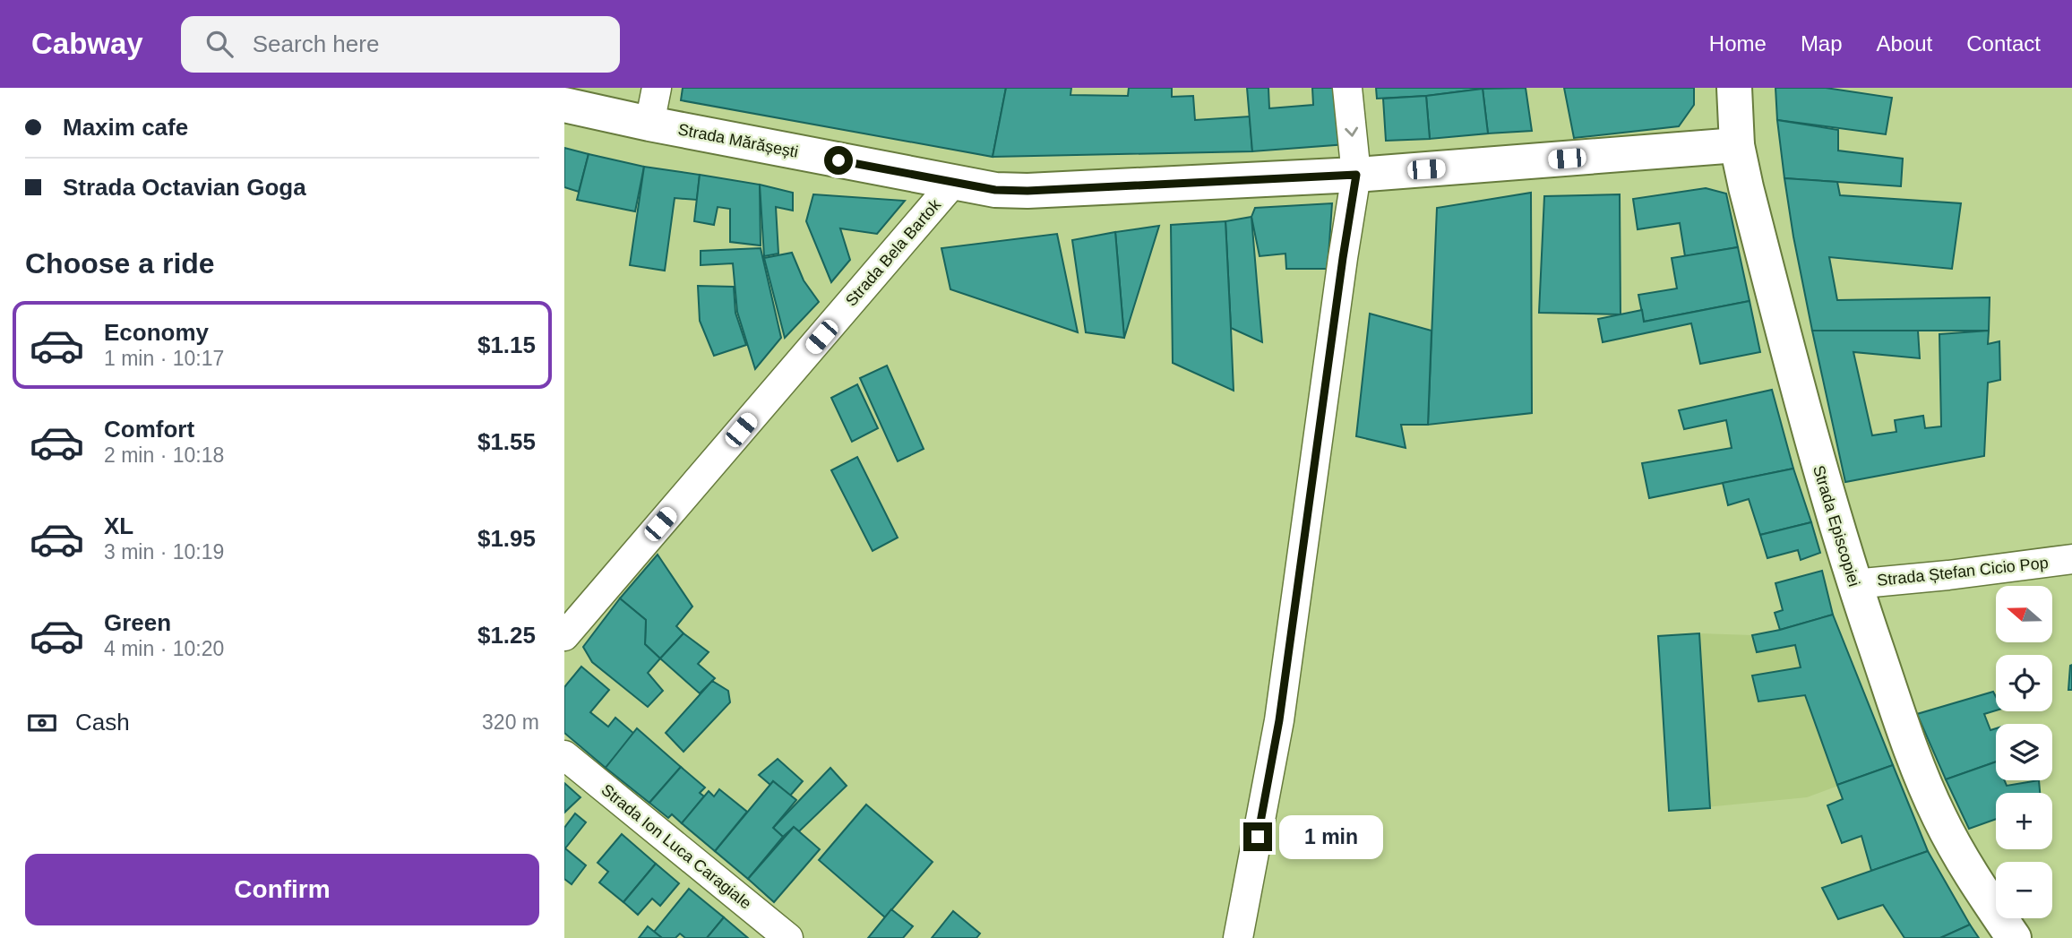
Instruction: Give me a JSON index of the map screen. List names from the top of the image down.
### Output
{
  "streets": {
    "street": [
      "Strada Mărășești",
      "Strada Bela Bartok",
      "Strada Episcopiei",
      "Strada Ștefan Cicio Pop",
      "Strada Ion Luca Caragiale"
    ]
  },
  "crossings": [
    ["Strada Mărășești", "Strada Bela Bartok"],
    ["Strada Mărășești", "Strada Episcopiei"],
    ["Strada Episcopiei", "Strada Ștefan Cicio Pop"]
  ],
  "north": "left",
  "page": {
    "header": "Cabway",
    "search": "Search here",
    "nav": [
      "Home",
      "Map",
      "About",
      "Contact"
    ],
    "banner": ["Maxim cafe", "Strada Octavian Goga"],
    "heading": "Choose a ride",
    "list": [
      {
        "name": "Economy",
        "note": "1 min · 10:17",
        "value": "$1.15"
      },
      {
        "name": "Comfort",
        "note": "2 min · 10:18",
        "value": "$1.55"
      },
      {
        "name": "XL",
        "note": "3 min · 10:19",
        "value": "$1.95"
      },
      {
        "name": "Green",
        "note": "4 min · 10:20",
        "value": "$1.25"
      }
    ],
    "map_buttons": ["+", "−"],
    "pay": ["Cash", "320 m"],
    "bubble": "1 min",
    "buttons": "Confirm"
  }
}
